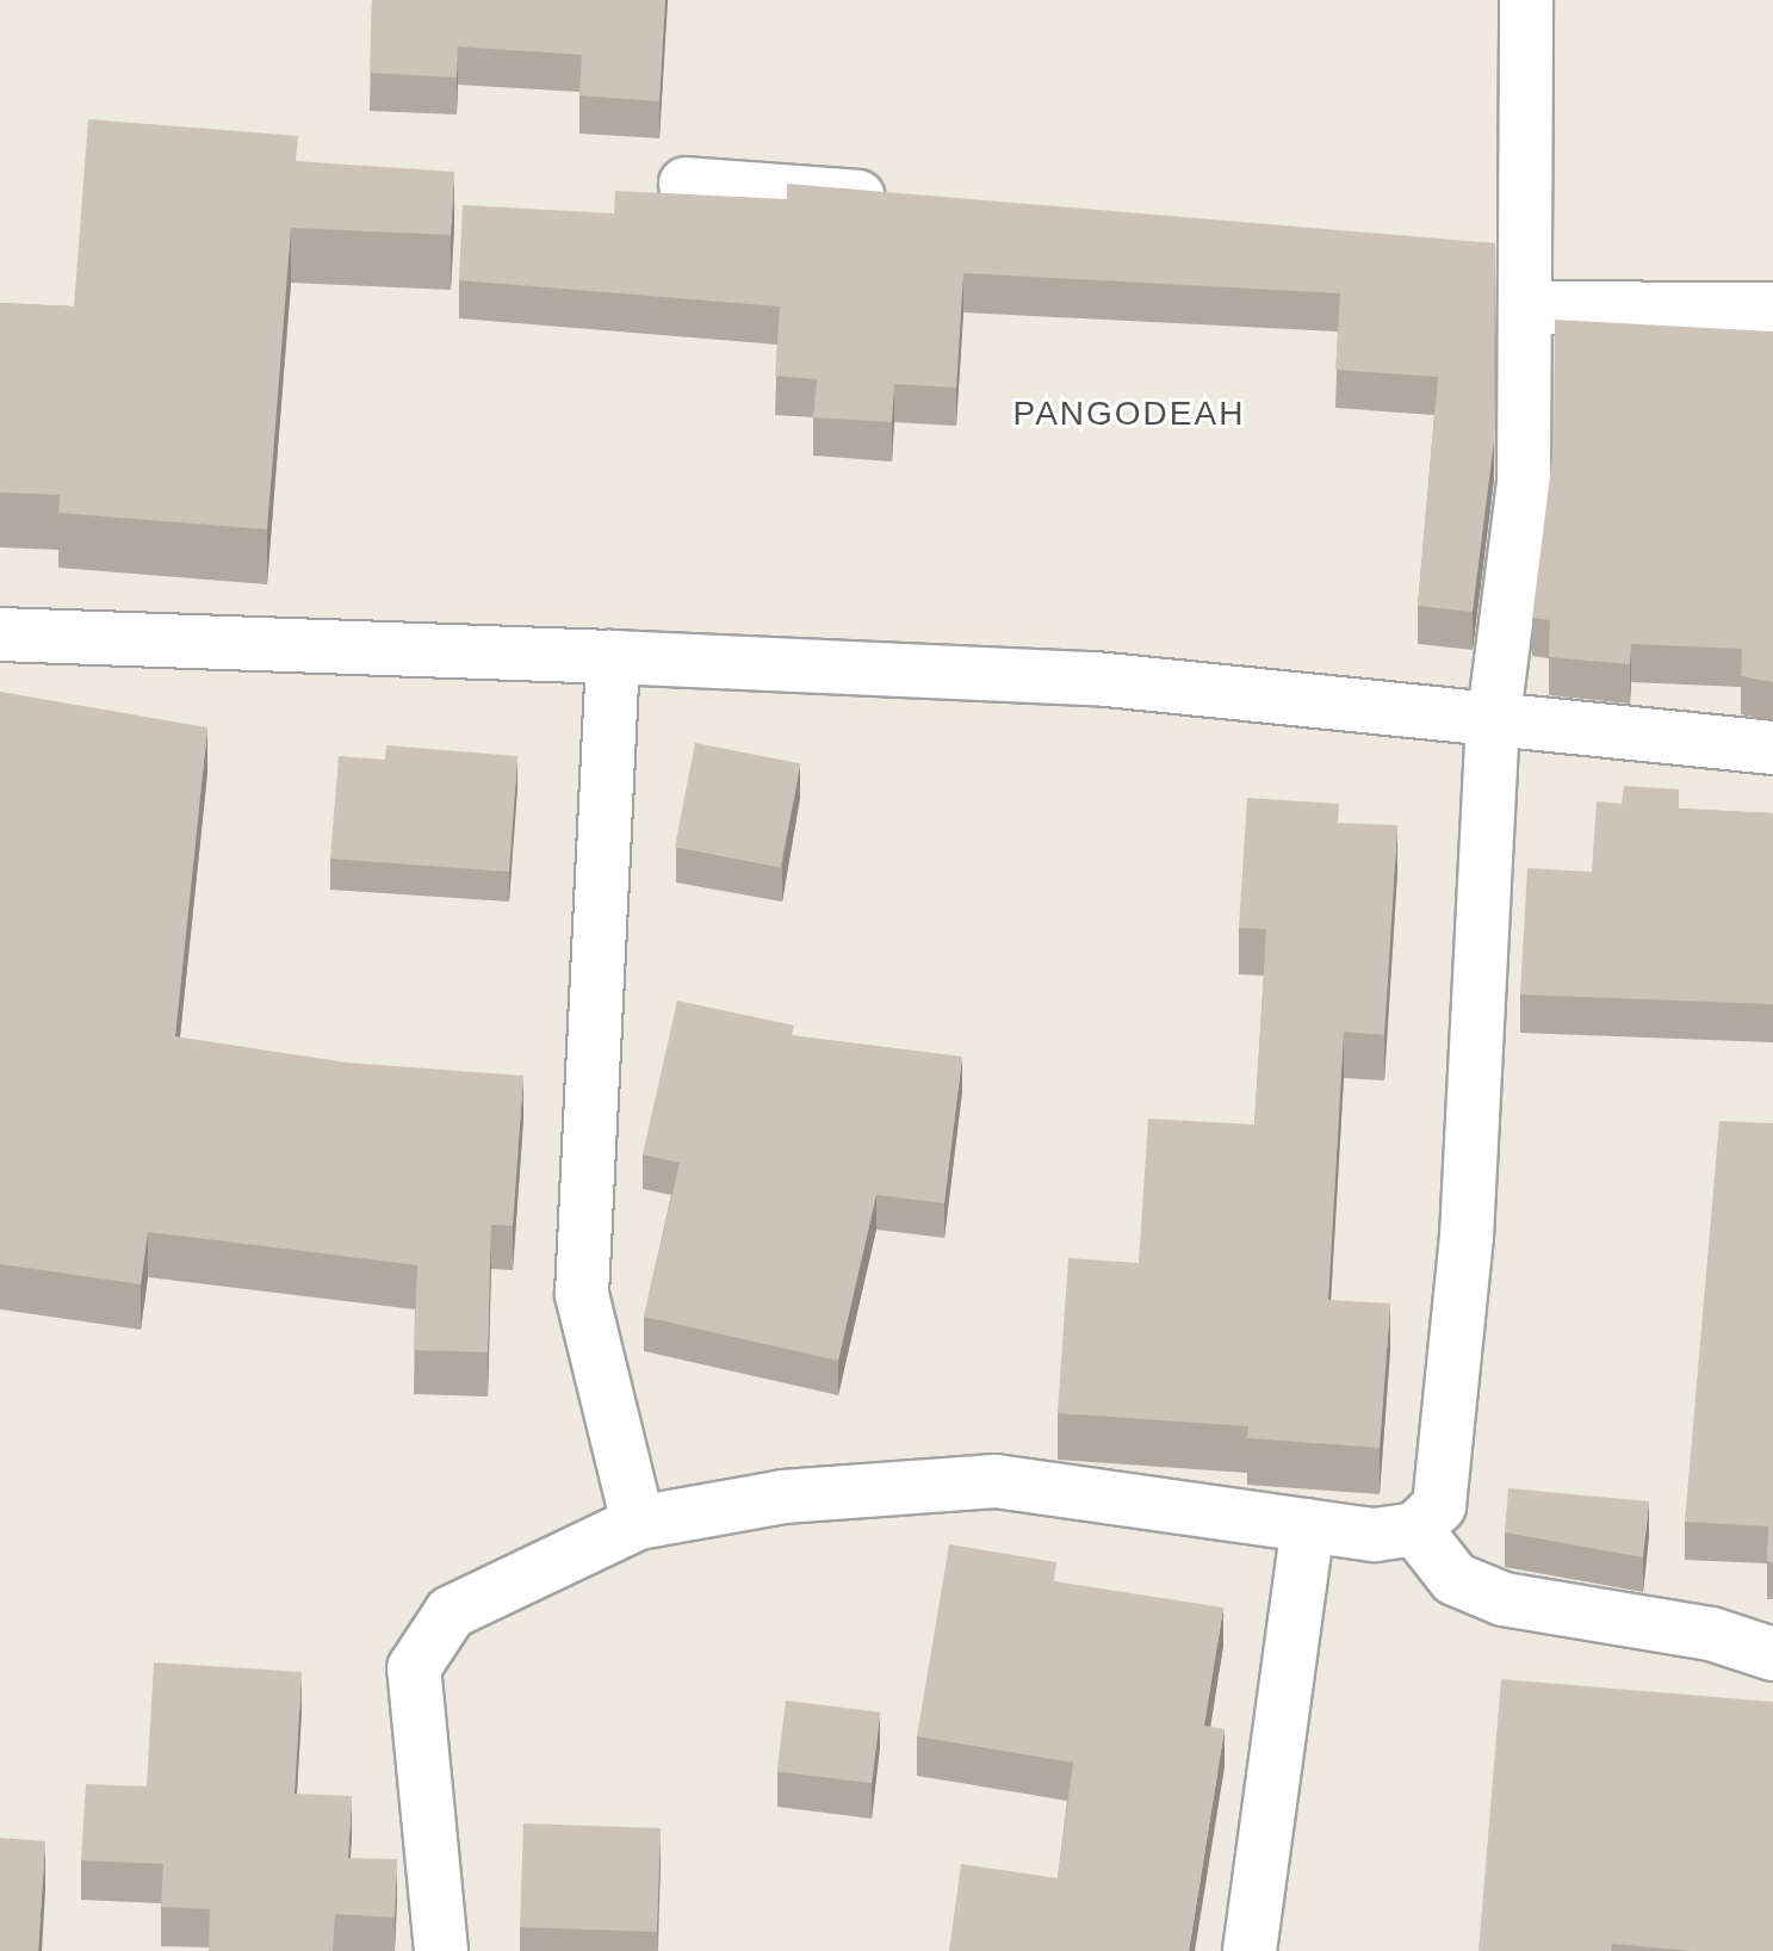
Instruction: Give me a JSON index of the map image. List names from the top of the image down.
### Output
{
  "districts": ["PANGODEAH"]
}
